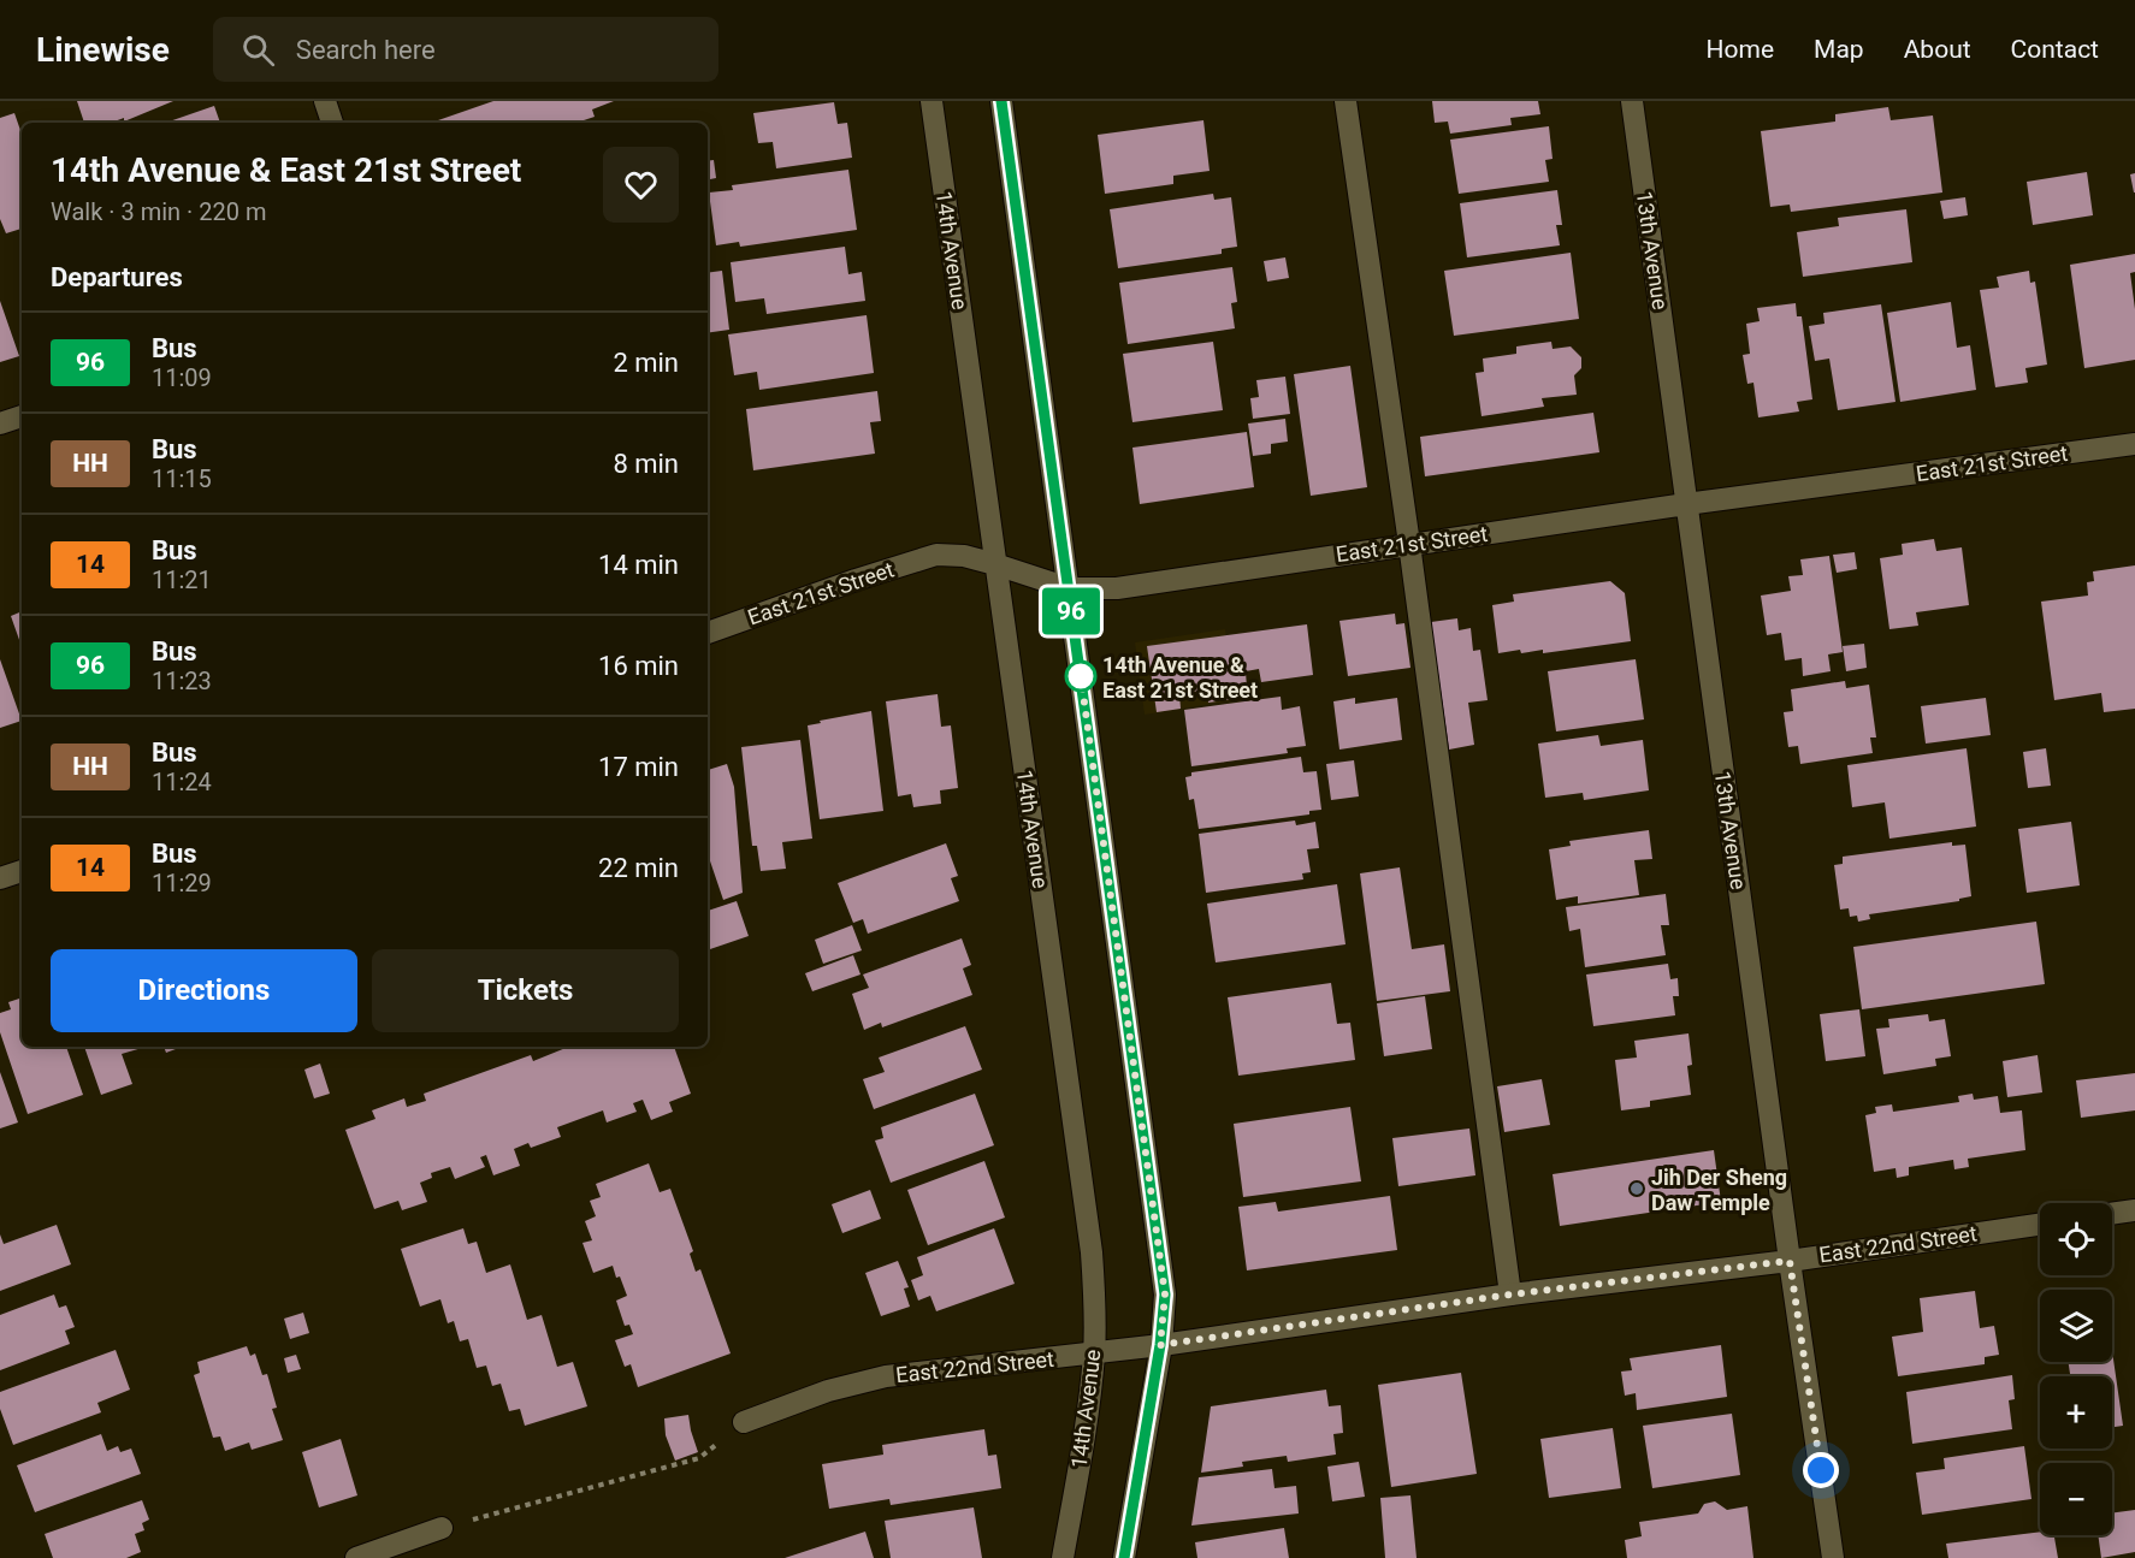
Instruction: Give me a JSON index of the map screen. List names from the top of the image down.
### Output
{
  "streets": {
    "street": [
      "14th Avenue",
      "13th Avenue",
      "East 21st Street",
      "East 22nd Street"
    ]
  },
  "crossings": [
    ["14th Avenue", "East 21st Street"],
    ["14th Avenue", "East 22nd Street"],
    ["13th Avenue", "East 21st Street"],
    ["13th Avenue", "East 22nd Street"]
  ],
  "places": ["14th Avenue & East 21st Street", "Jih Der Sheng Daw Temple"],
  "lines": ["bus line 96"],
  "page": {
    "header": "Linewise",
    "search": "Search here",
    "nav": [
      "Home",
      "Map",
      "About",
      "Contact"
    ],
    "on_map": "96",
    "heading": [
      ["14th Avenue & East 21st Street", "Walk · 3 min · 220 m"],
      "Departures"
    ],
    "list": [
      {
        "mark": "96",
        "name": "Bus",
        "note": "11:09",
        "value": "2 min"
      },
      {
        "mark": "HH",
        "name": "Bus",
        "note": "11:15",
        "value": "8 min"
      },
      {
        "mark": "14",
        "name": "Bus",
        "note": "11:21",
        "value": "14 min"
      },
      {
        "mark": "96",
        "name": "Bus",
        "note": "11:23",
        "value": "16 min"
      },
      {
        "mark": "HH",
        "name": "Bus",
        "note": "11:24",
        "value": "17 min"
      },
      {
        "mark": "14",
        "name": "Bus",
        "note": "11:29",
        "value": "22 min"
      }
    ],
    "buttons": ["Directions", "Tickets"],
    "map_buttons": ["+", "−"]
  }
}
